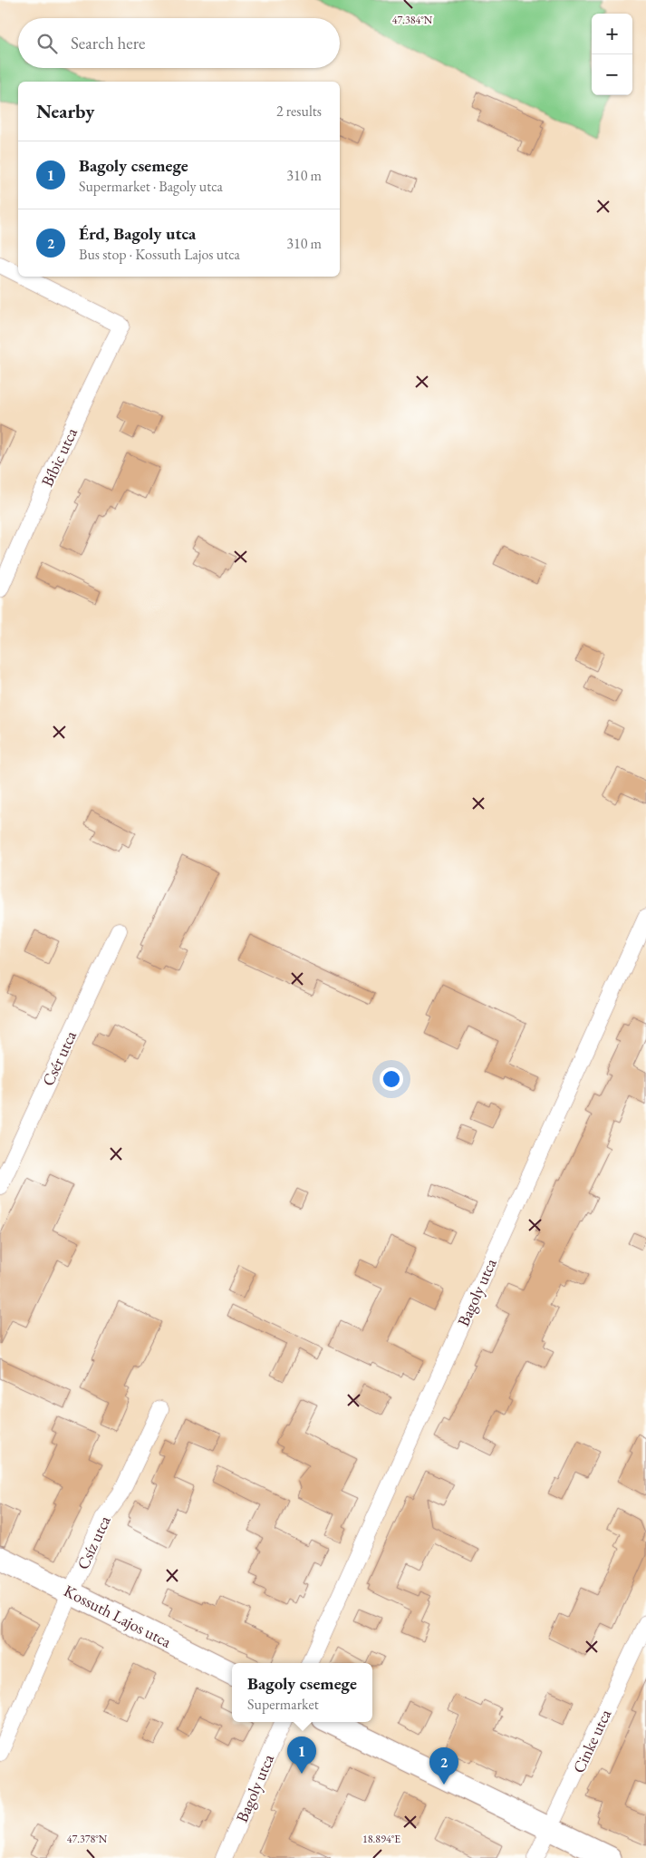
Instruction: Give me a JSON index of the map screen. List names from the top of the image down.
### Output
{
  "streets": {
    "street": [
      "Bíbic utca",
      "Csér utca",
      "Bagoly utca",
      "Csíz utca",
      "Kossuth Lajos utca",
      "Cinke utca"
    ]
  },
  "crossings": [
    ["Csíz utca", "Kossuth Lajos utca"]
  ],
  "page": {
    "map_buttons": ["+", "−"],
    "search": "Search here",
    "heading": ["Nearby", "2 results"],
    "list": [
      {
        "mark": "1",
        "name": "Bagoly csemege",
        "note": "Supermarket · Bagoly utca",
        "value": "310 m"
      },
      {
        "mark": "2",
        "name": "Érd, Bagoly utca",
        "note": "Bus stop · Kossuth Lajos utca",
        "value": "310 m"
      }
    ],
    "popup": ["Bagoly csemege", "Supermarket"],
    "pins": ["1", "2"]
  },
  "coordinates": ["47.384°N", "47.378°N", "18.894°E"]
}
